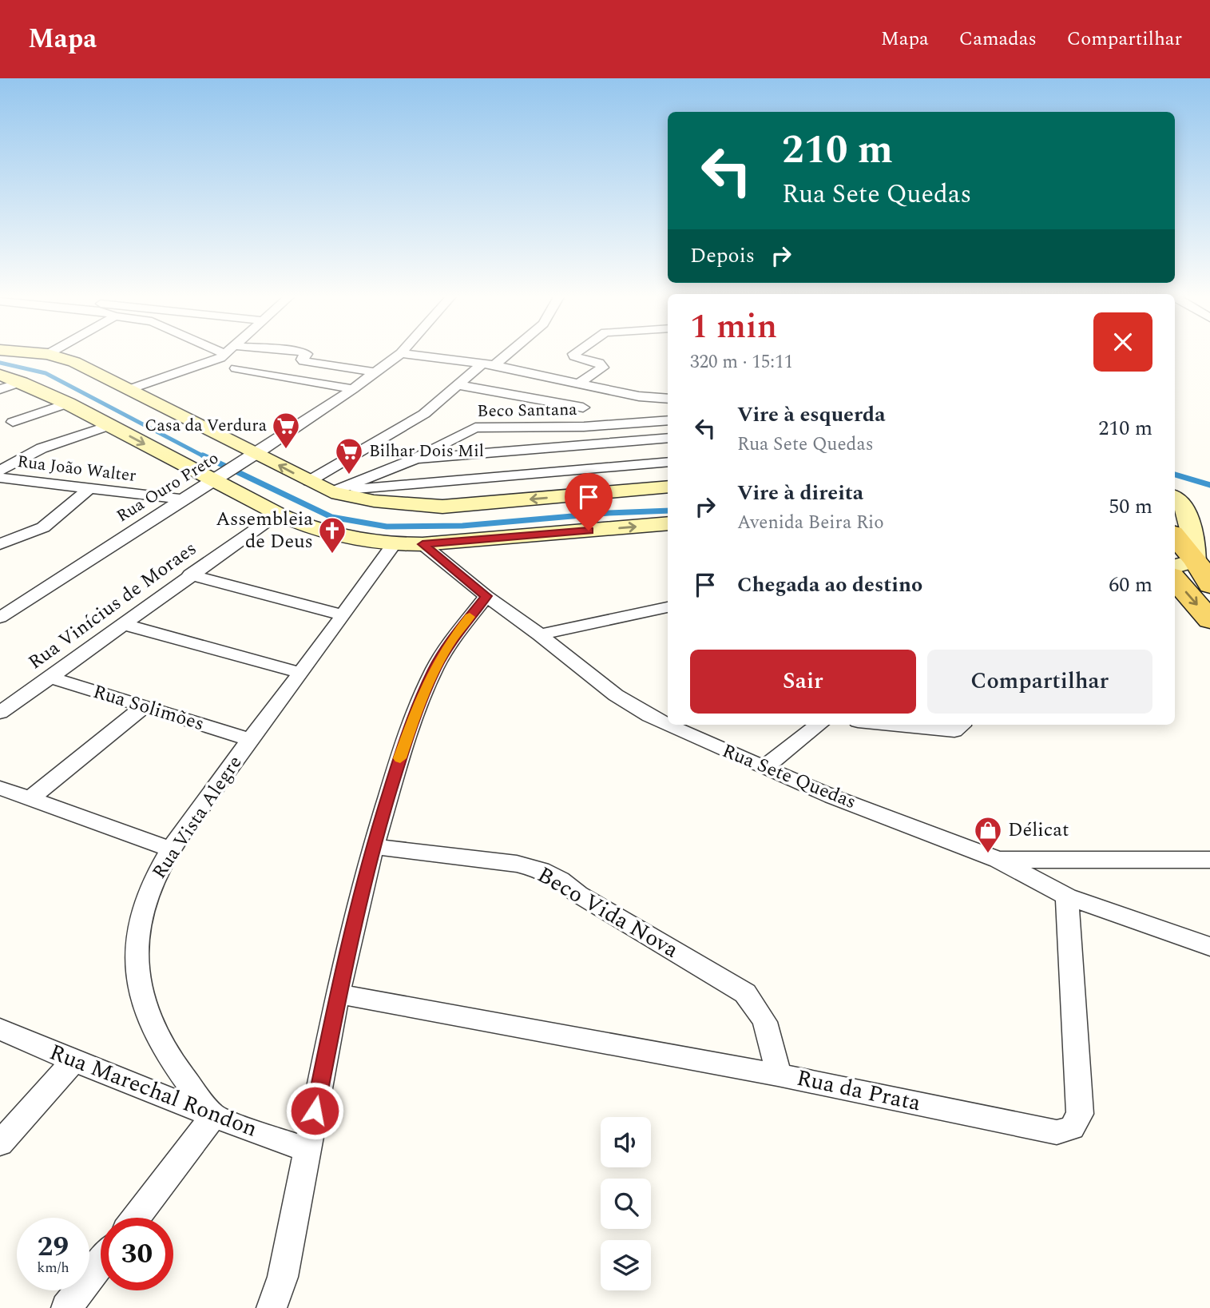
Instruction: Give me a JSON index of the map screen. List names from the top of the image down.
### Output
{
  "streets": {
    "street": [
      "Beco Santana",
      "Rua João Walter",
      "Rua Ouro Preto",
      "Rua Vinícius de Moraes",
      "Rua Solimões",
      "Rua Sete Quedas",
      "Rua Vista Alegre",
      "Beco Vida Nova",
      "Rua Marechal Rondon",
      "Rua da Prata"
    ]
  },
  "crossings": [
    ["Rua João Walter", "Rua Ouro Preto"],
    ["Rua Vinícius de Moraes", "Rua Solimões"],
    ["Rua Solimões", "Rua Vista Alegre"],
    ["Rua Vista Alegre", "Rua Marechal Rondon"],
    ["Beco Vida Nova", "Rua da Prata"]
  ],
  "places": {
    "supermarket": ["Casa da Verdura", "Bilhar Dois Mil"],
    "church": ["Assembleia de Deus"],
    "shop": ["Délicat"]
  },
  "page": {
    "header": "Mapa",
    "nav": ["Mapa", "Camadas", "Compartilhar"],
    "turn": ["210 m", "Rua Sete Quedas"],
    "then": "Depois",
    "heading": ["1 min", "320 m · 15:11"],
    "list": [
      {
        "name": "Vire à esquerda",
        "note": "Rua Sete Quedas",
        "value": "210 m"
      },
      {
        "name": "Vire à direita",
        "note": "Avenida Beira Rio",
        "value": "50 m"
      },
      {
        "name": "Chegada ao destino",
        "value": "60 m"
      }
    ],
    "buttons": ["Sair", "Compartilhar"],
    "speed": "29 km/h",
    "limit": "30"
  }
}
